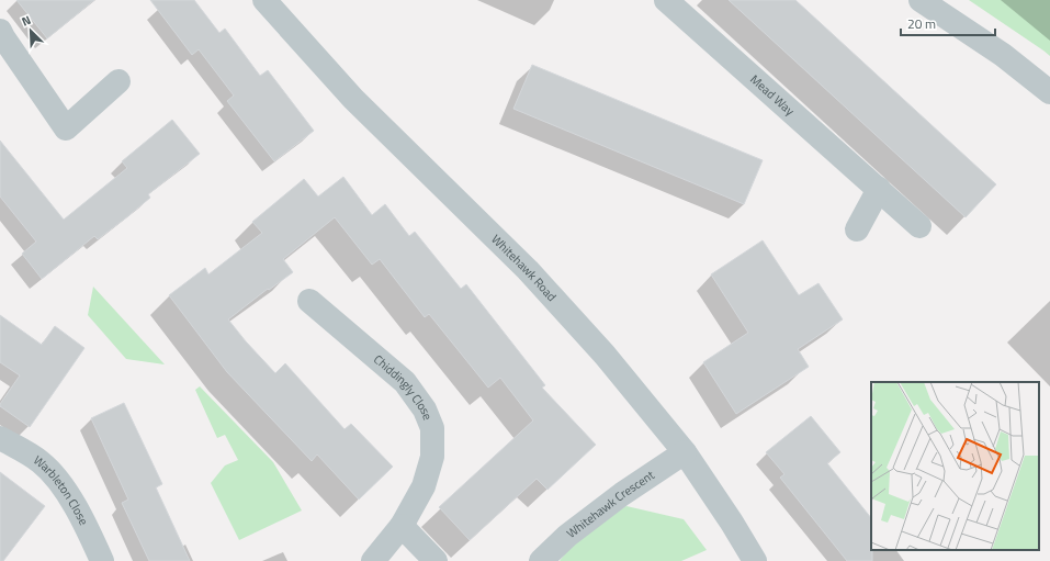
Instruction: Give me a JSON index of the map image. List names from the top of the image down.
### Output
{
  "streets": {
    "street": [
      "Mead Way",
      "Whitehawk Road",
      "Chiddingly Close",
      "Warbleton Close",
      "Whitehawk Crescent"
    ]
  },
  "crossings": [
    ["Whitehawk Road", "Whitehawk Crescent"]
  ],
  "scale_bar": "20 m",
  "north": "top left"
}
